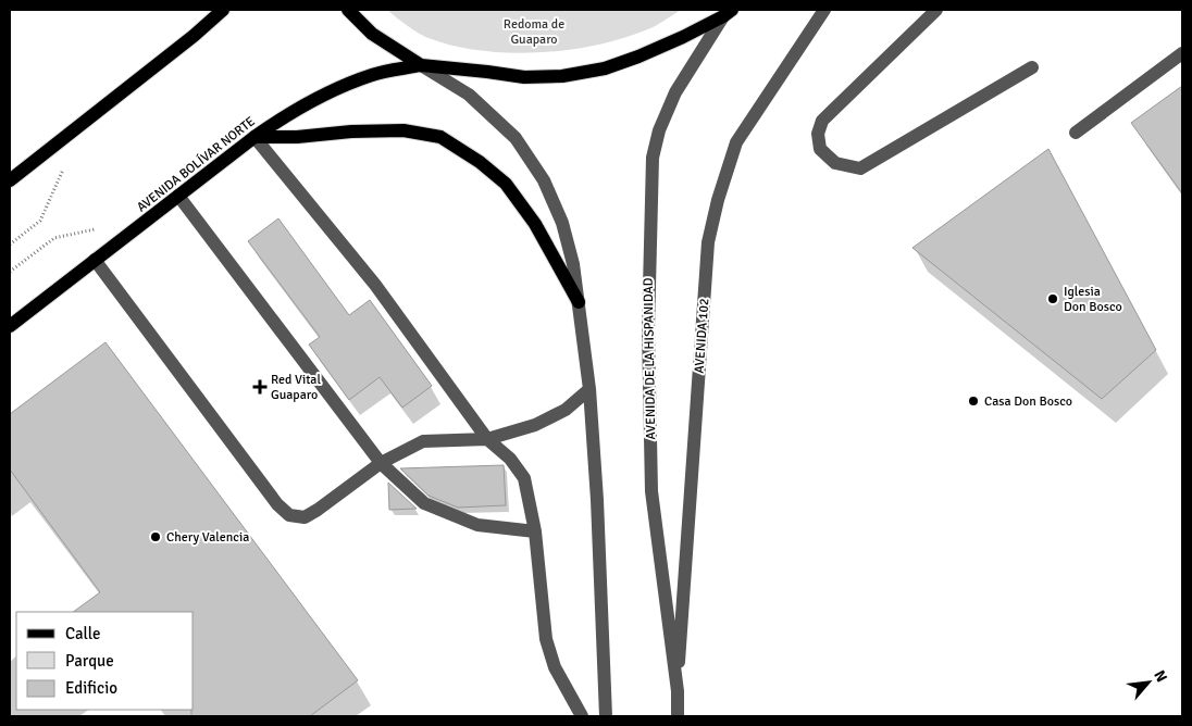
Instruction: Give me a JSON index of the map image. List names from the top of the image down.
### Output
{
  "streets": {
    "main road": ["AVENIDA BOLÍVAR NORTE"],
    "street": ["AVENIDA 102", "AVENIDA DE LA HISPANIDAD"]
  },
  "crossings": [
    ["AVENIDA 102", "AVENIDA DE LA HISPANIDAD"]
  ],
  "parks": ["Redoma de Guaparo"],
  "places": {
    "other": ["Iglesia Don Bosco", "Casa Don Bosco", "Chery Valencia"],
    "health": ["Red Vital Guaparo"]
  },
  "legend": ["Calle", "Parque", "Edificio"],
  "north": "top right"
}
